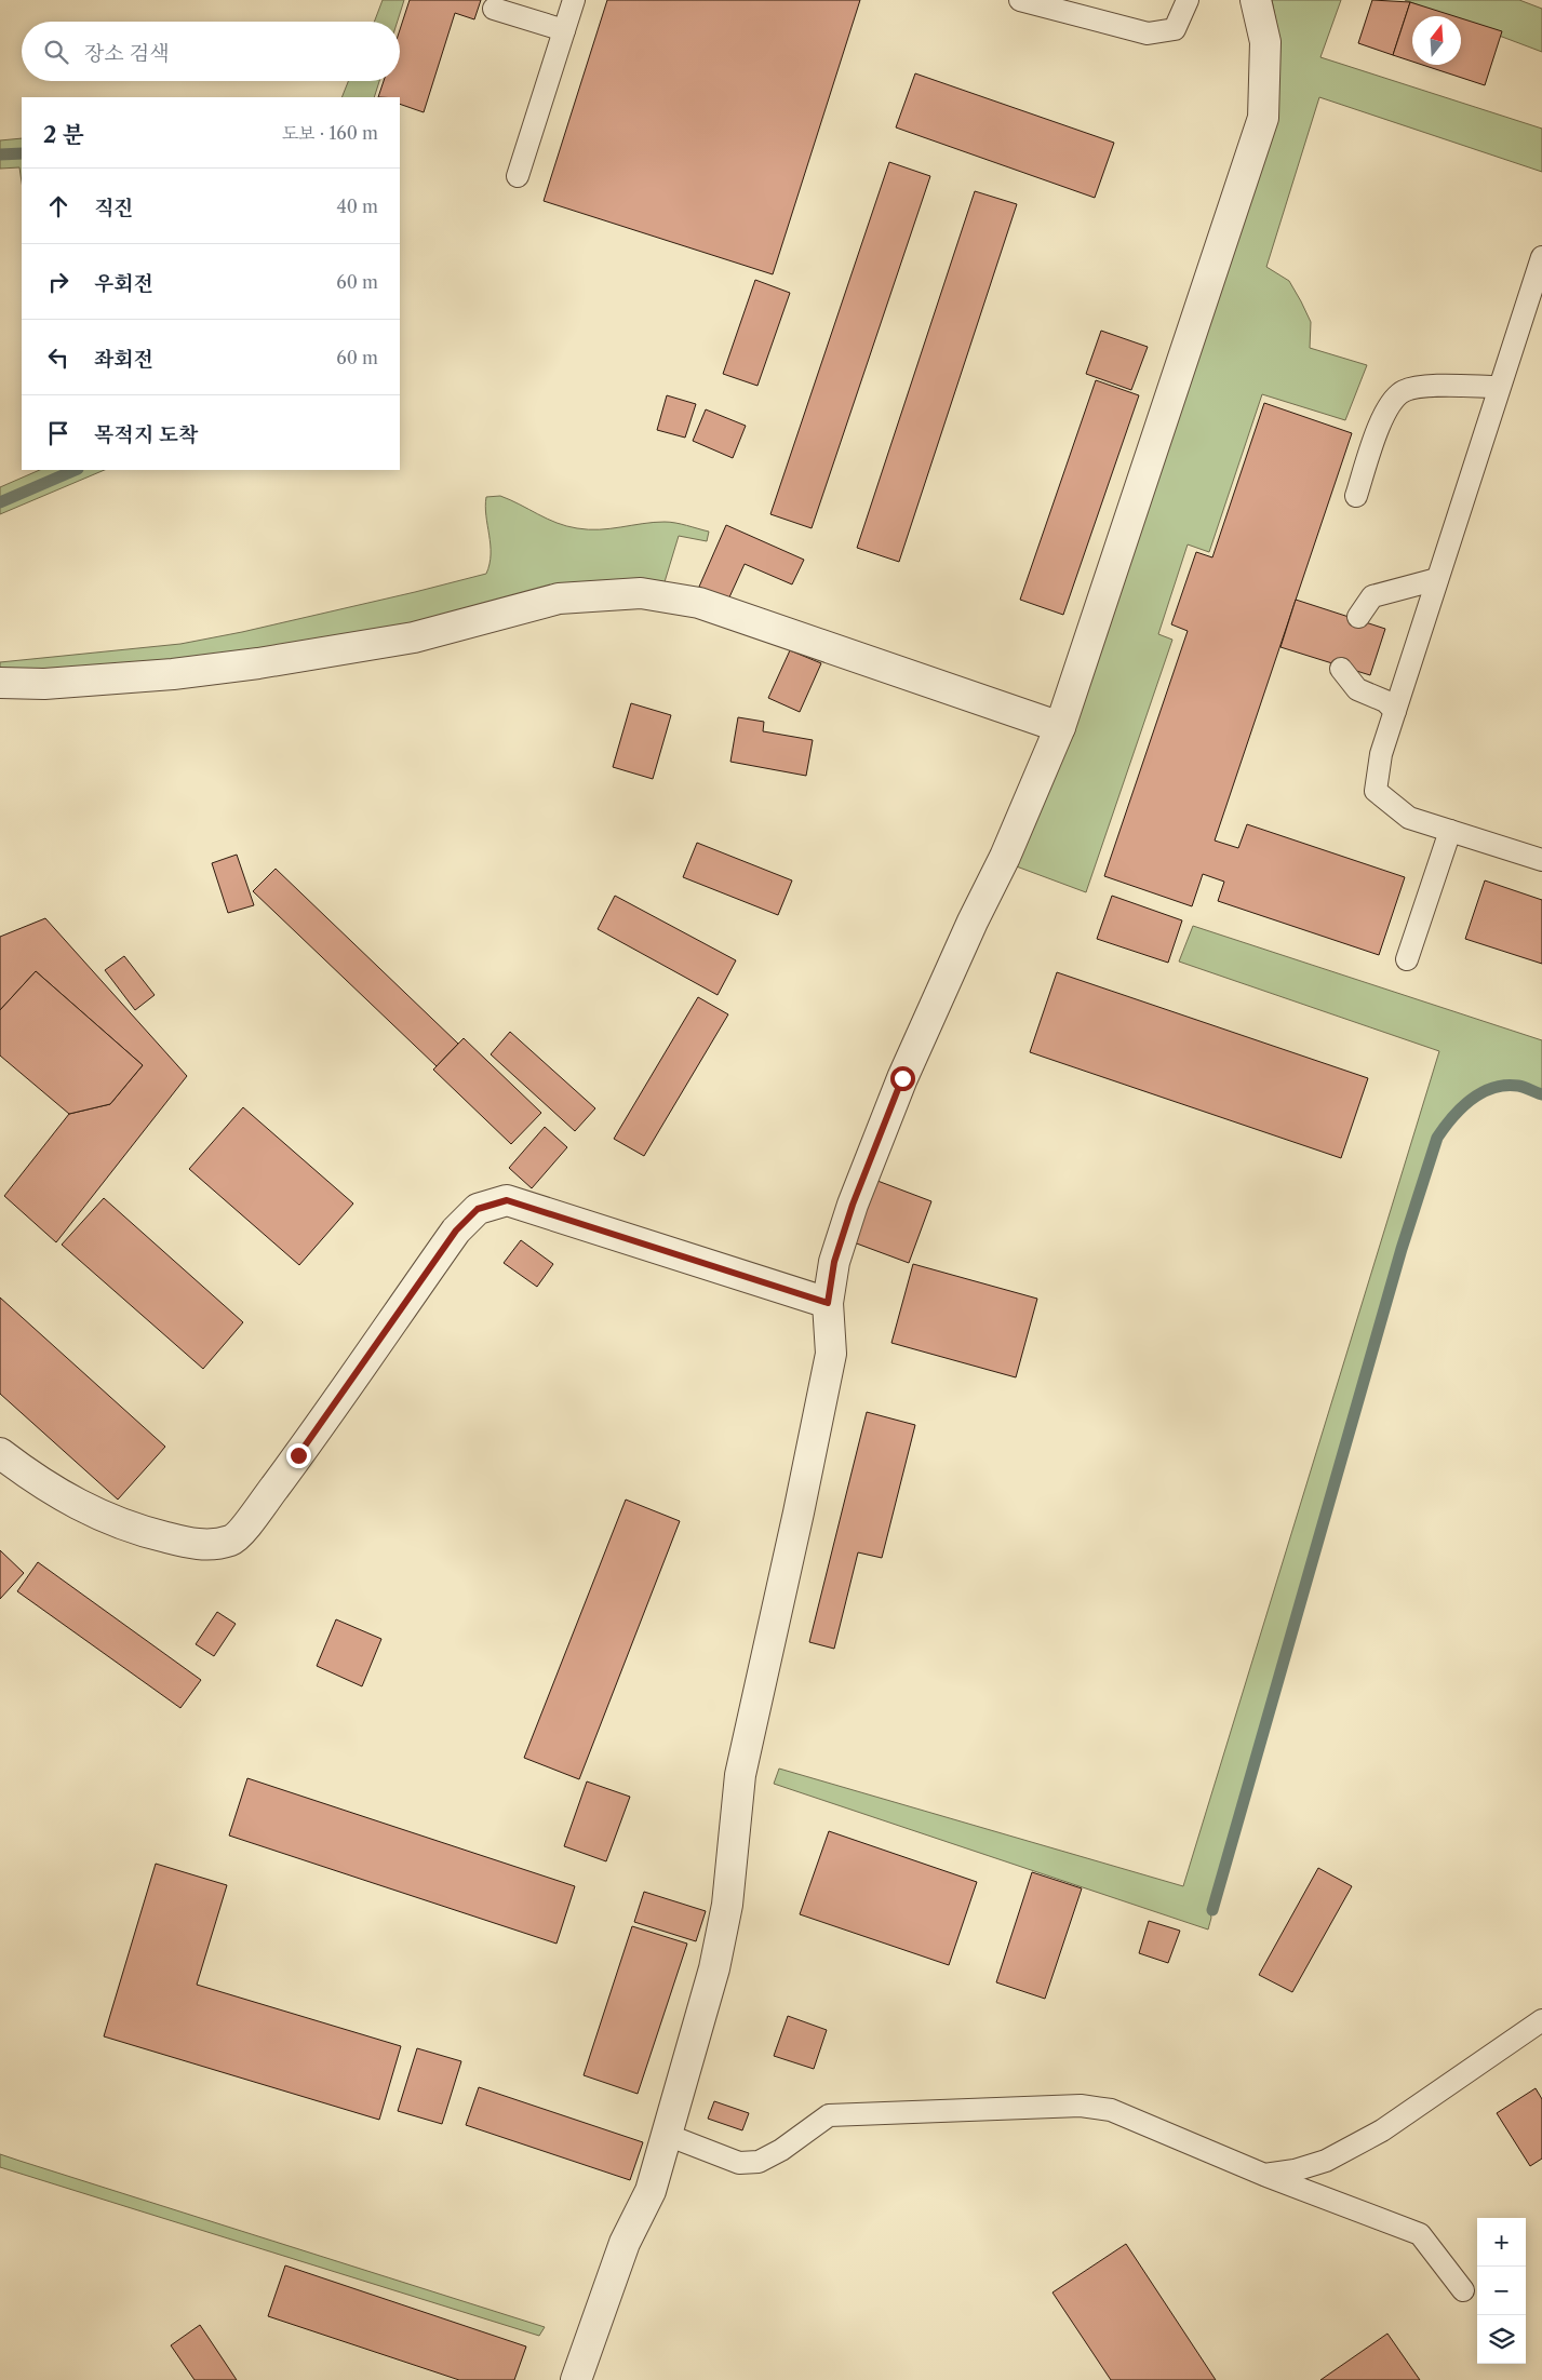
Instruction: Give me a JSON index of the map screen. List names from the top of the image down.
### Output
{
  "north": "top",
  "page": {
    "search": "장소 검색",
    "heading": ["2 분", "도보 · 160 m"],
    "list": [
      ["직진", "40 m"],
      ["우회전", "60 m"],
      ["좌회전", "60 m"],
      "목적지 도착"
    ],
    "map_buttons": ["+", "−"]
  }
}
